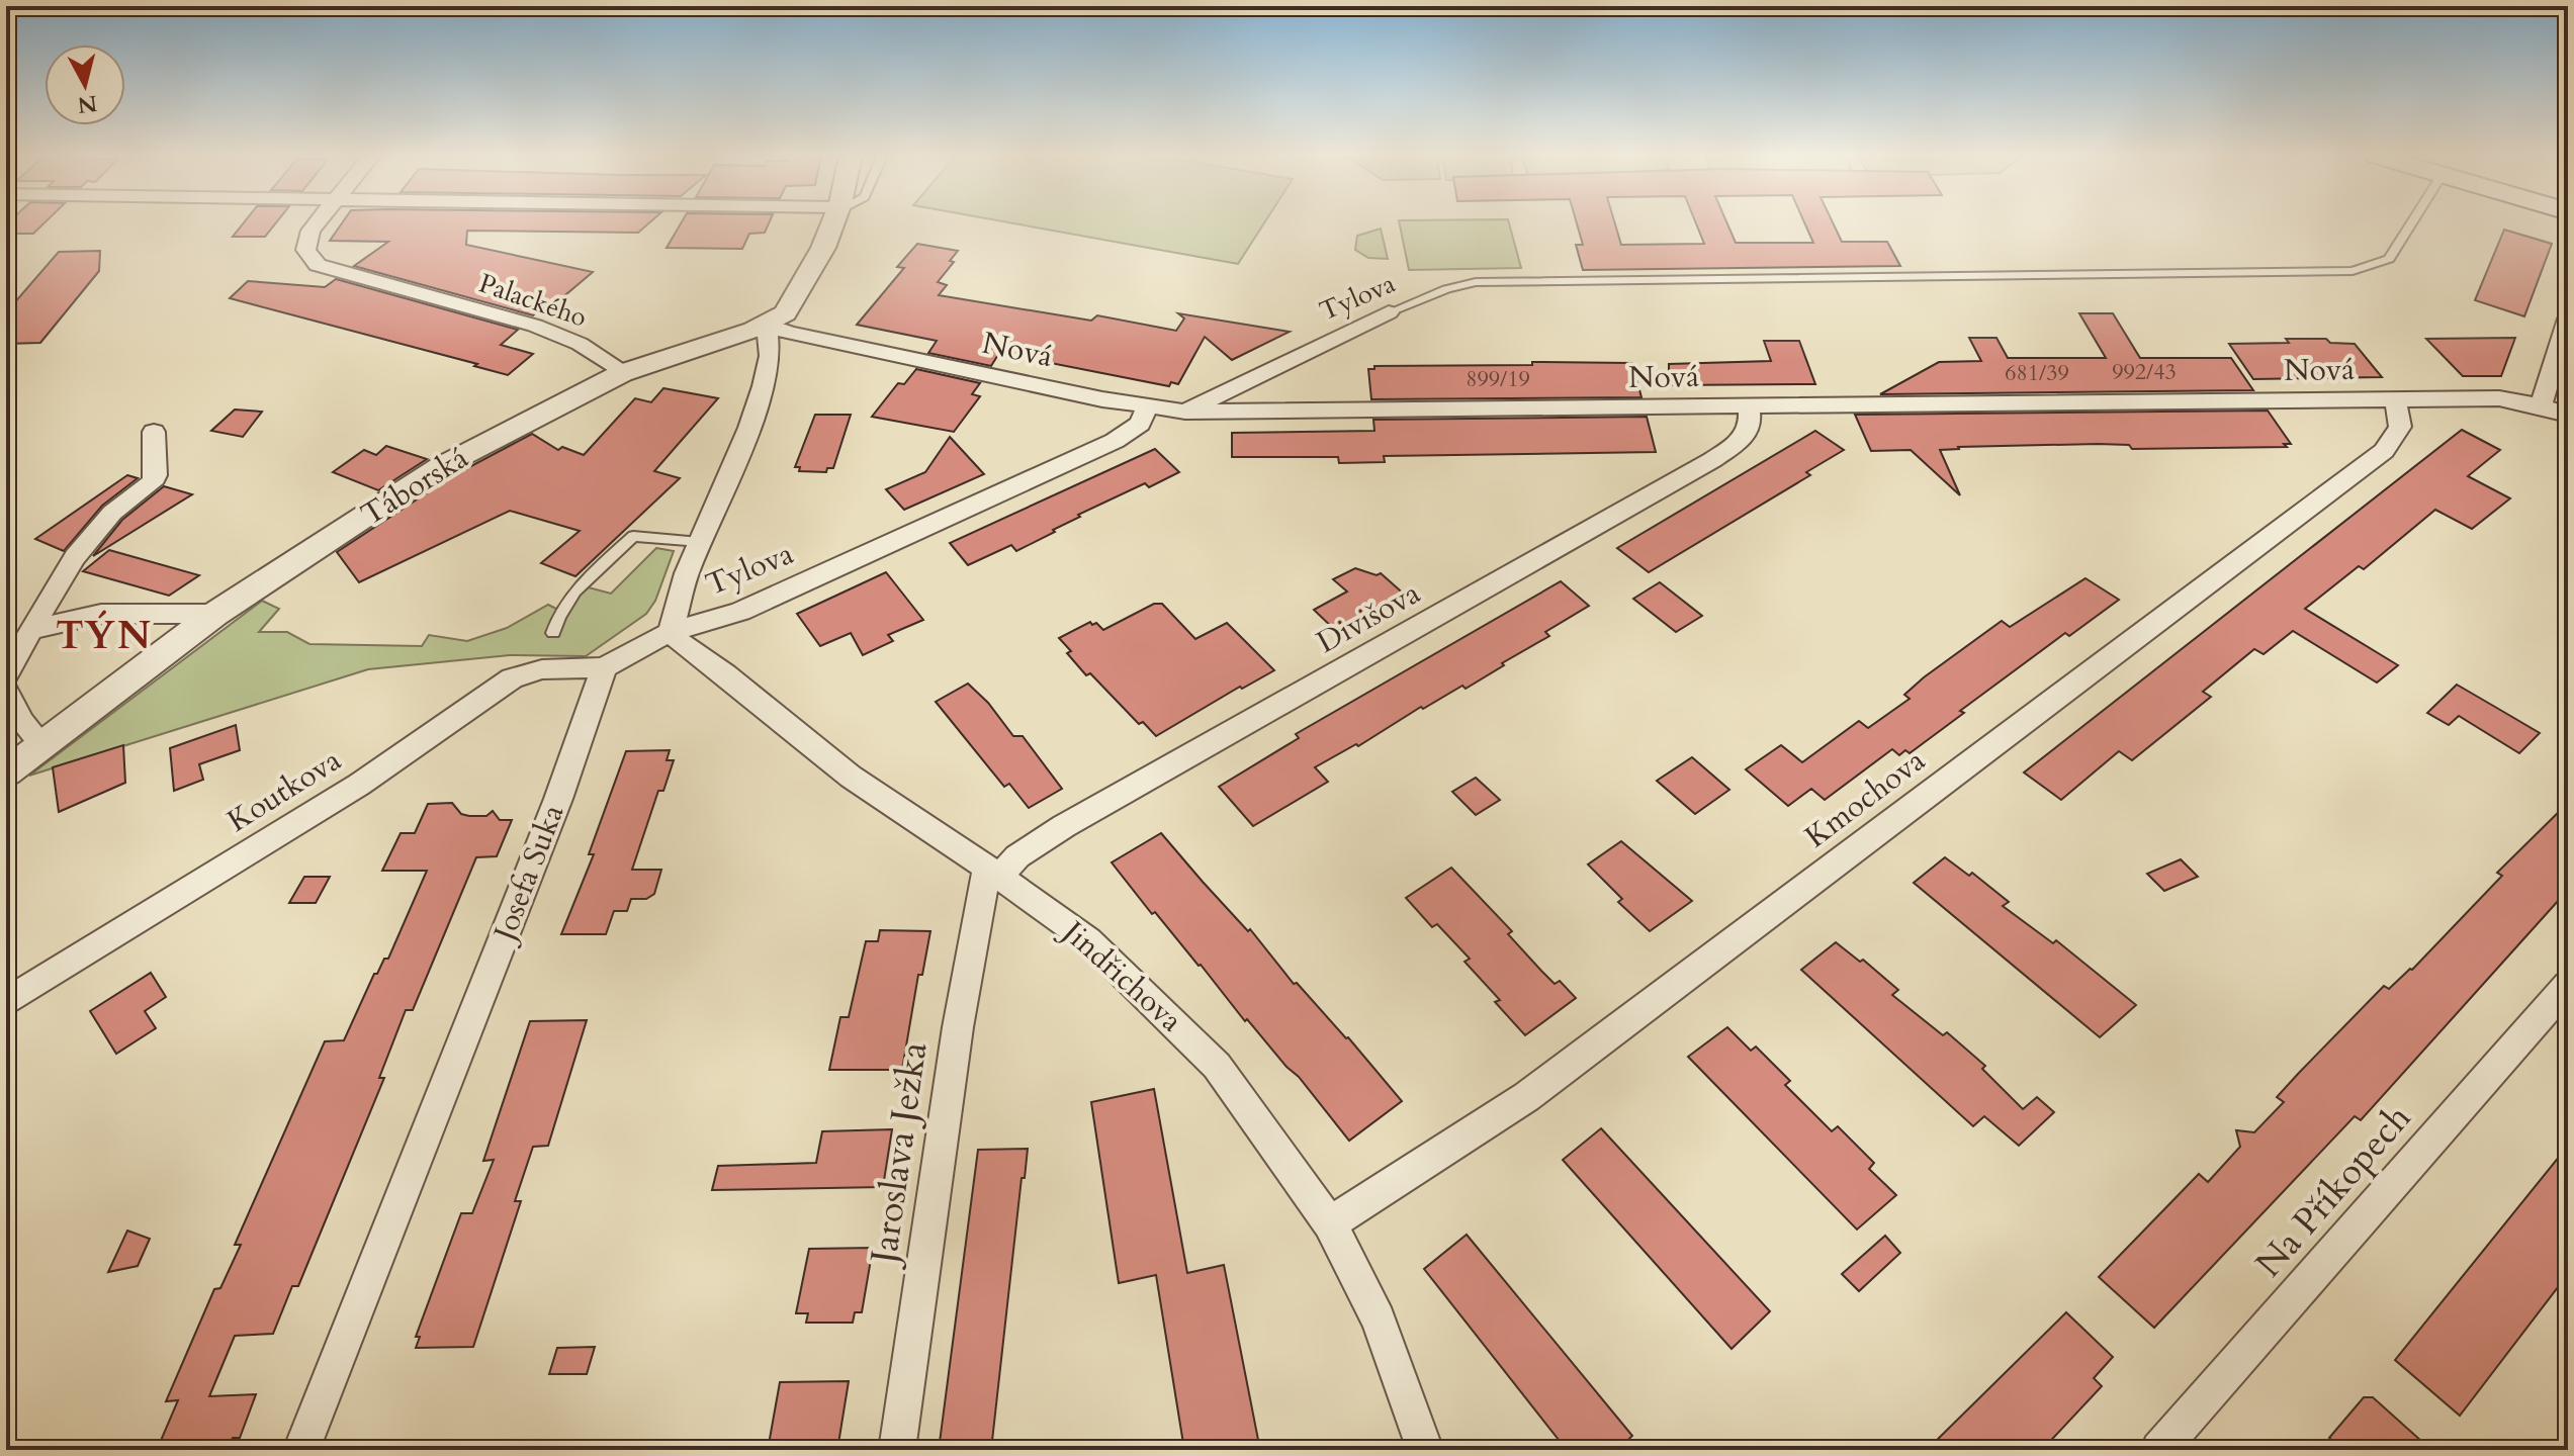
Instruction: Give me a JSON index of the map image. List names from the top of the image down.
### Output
{
  "streets": {
    "street": [
      "Tylova",
      "Palackého",
      "Nová",
      "Táborská",
      "Divišova",
      "Koutkova",
      "Kmochova",
      "Josefa Suka",
      "Jindřichova",
      "Jaroslava Ježka",
      "Na Příkopech"
    ]
  },
  "crossings": [
    ["Tylova", "Nová"],
    ["Tylova", "Jindřichova"],
    ["Palackého", "Táborská"],
    ["Nová", "Táborská"],
    ["Nová", "Divišova"],
    ["Nová", "Kmochova"],
    ["Divišova", "Jindřichova"],
    ["Divišova", "Jaroslava Ježka"],
    ["Koutkova", "Josefa Suka"],
    ["Kmochova", "Jindřichova"],
    ["Jindřichova", "Jaroslava Ježka"]
  ],
  "districts": ["TÝN"],
  "house_numbers": ["992/43", "681/39", "899/19"],
  "north": "bottom"
}
